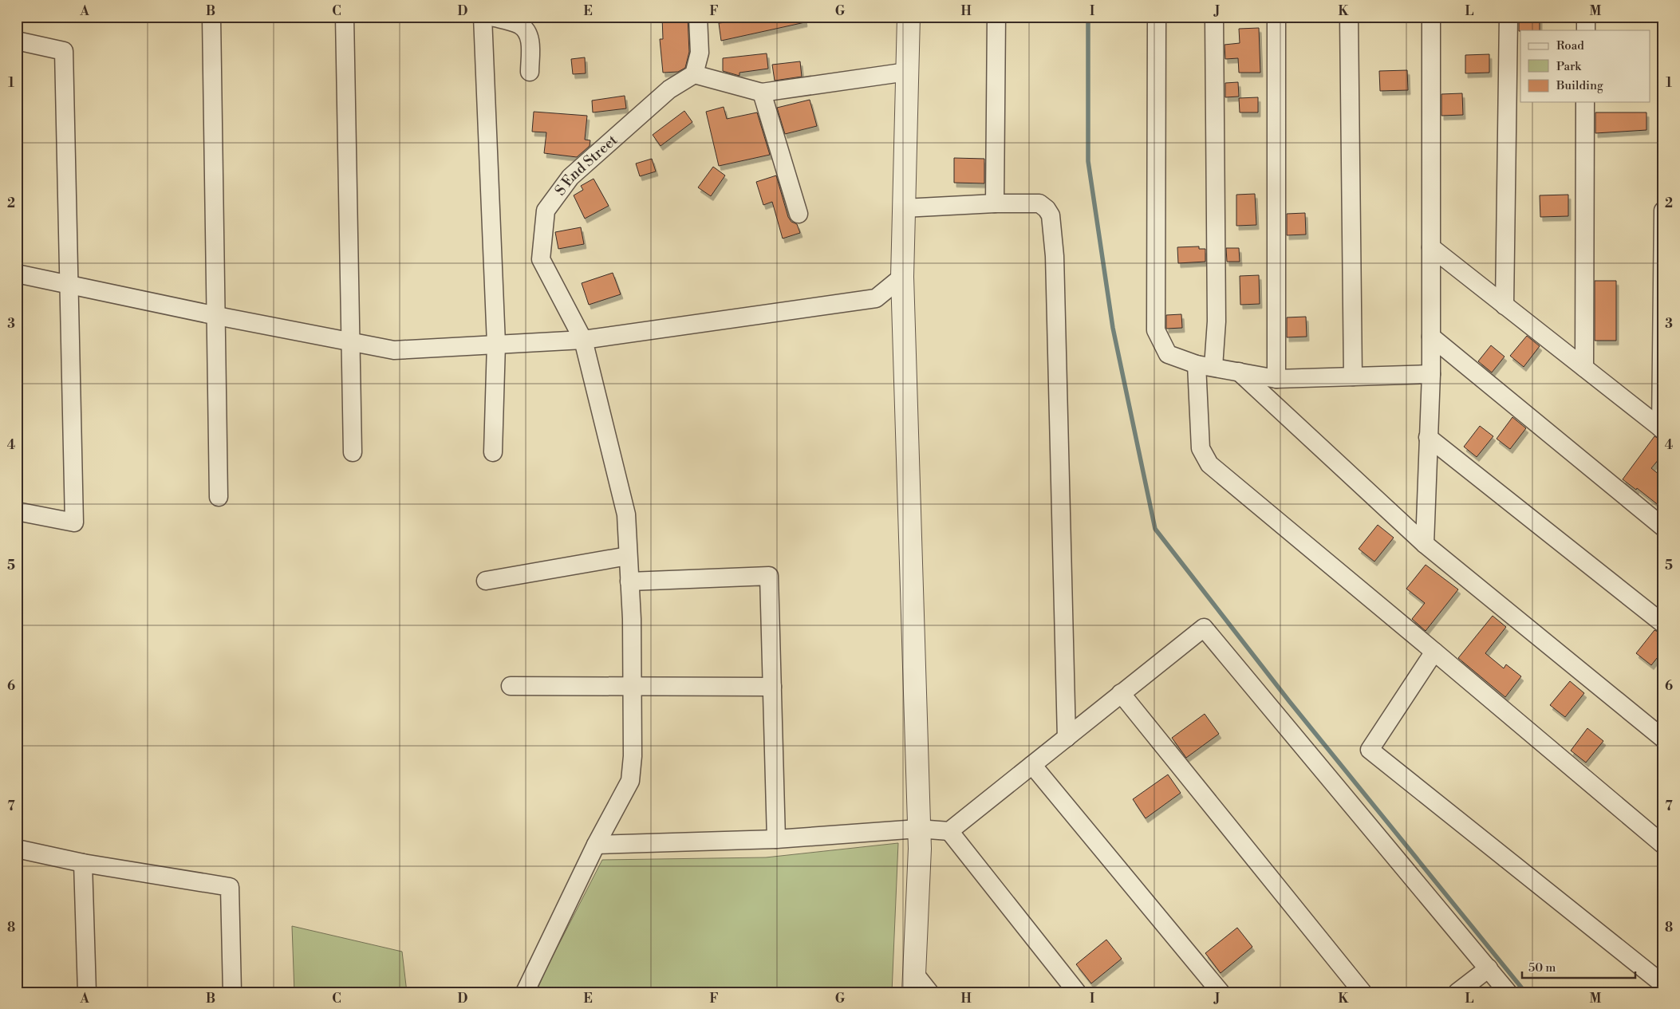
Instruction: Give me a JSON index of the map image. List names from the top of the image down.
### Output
{
  "streets": {
    "street": ["S End Street"]
  },
  "legend": ["Road", "Park", "Building"],
  "scale_bar": "50 m",
  "grid": {
    "columns": [
      "A",
      "B",
      "C",
      "D",
      "E",
      "F",
      "G",
      "H",
      "I",
      "J",
      "K",
      "L",
      "M"
    ],
    "rows": [
      "1",
      "2",
      "3",
      "4",
      "5",
      "6",
      "7",
      "8"
    ]
  }
}
